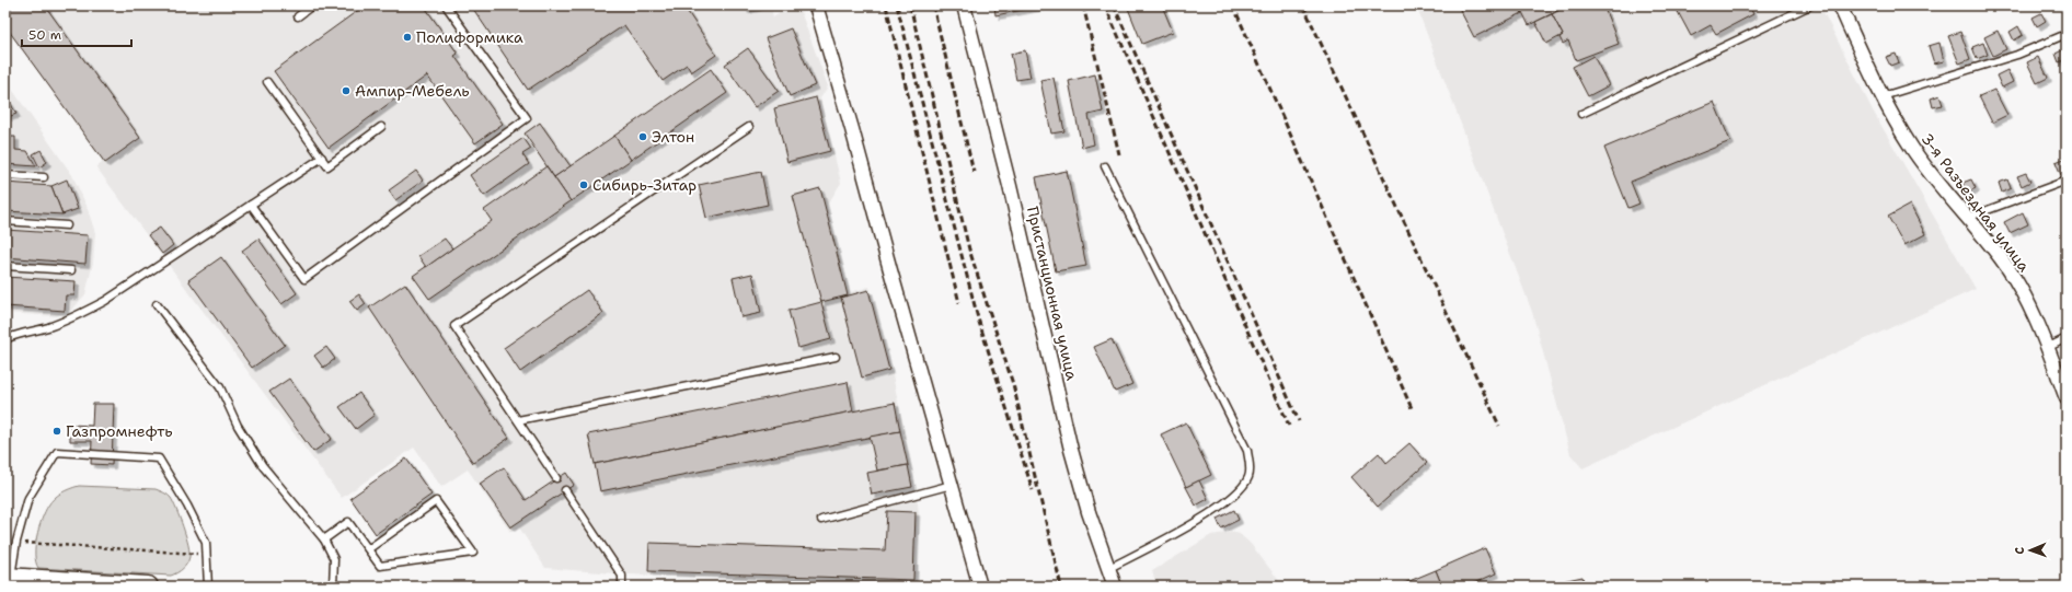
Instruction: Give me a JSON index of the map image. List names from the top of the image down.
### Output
{
  "streets": {
    "street": ["3-я Разъездная улица", "Пристанционная улица"]
  },
  "places": [
    "Полиформика",
    "Ампир-Мебель",
    "Элтон",
    "Сибирь-Зитар",
    "Газпромнефть"
  ],
  "scale_bar": "50 m",
  "north": "left"
}
